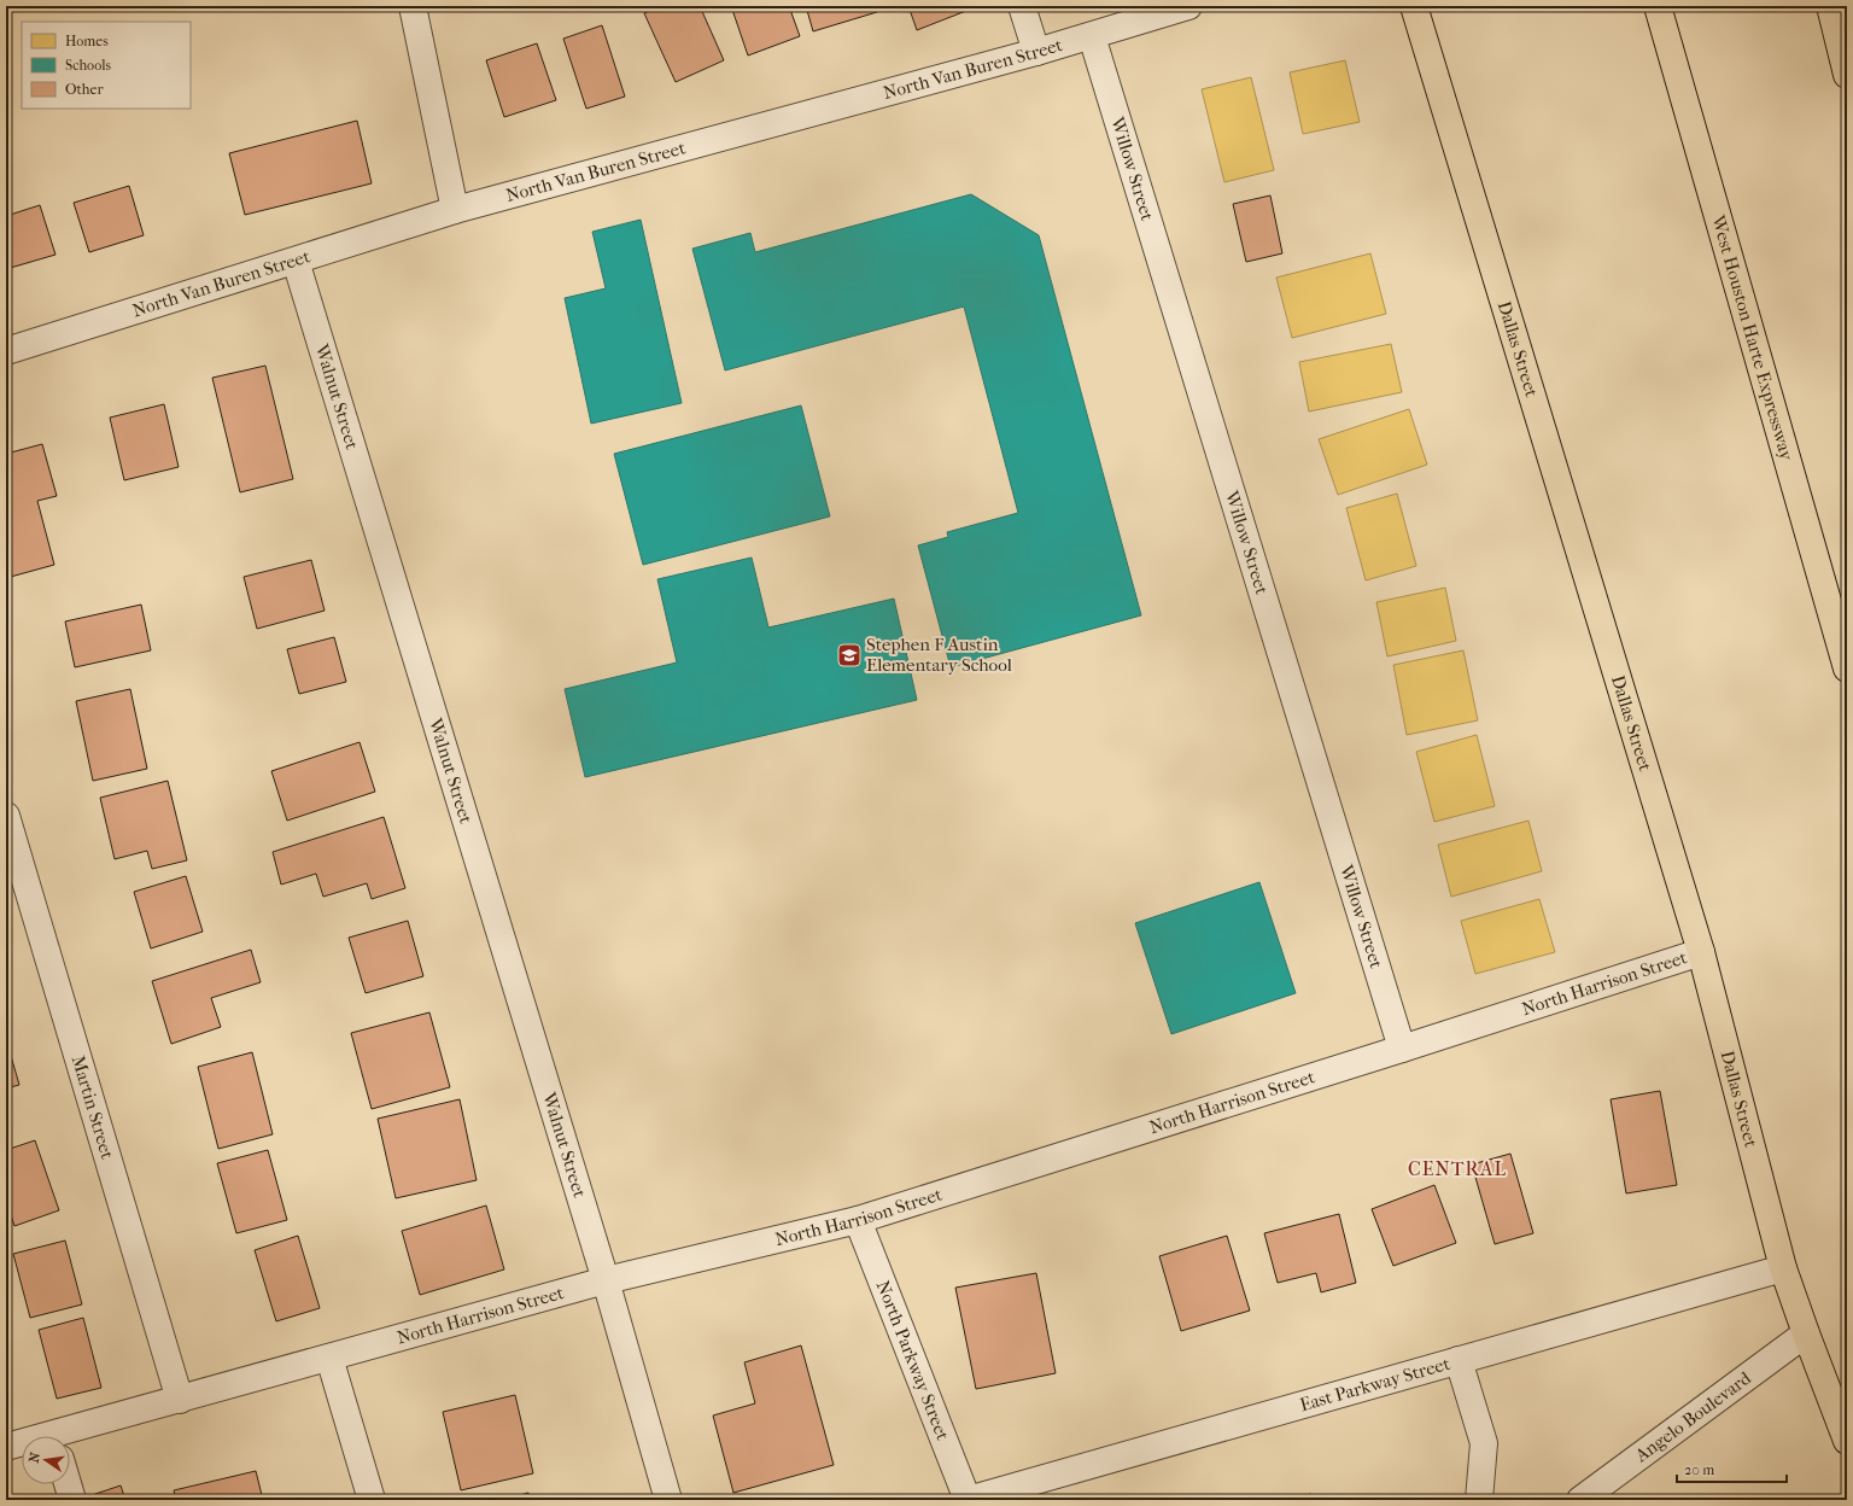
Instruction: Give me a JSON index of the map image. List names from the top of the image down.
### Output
{
  "streets": {
    "main road": ["West Houston Harte Expressway", "Dallas Street"],
    "street": [
      "North Van Buren Street",
      "Willow Street",
      "Walnut Street",
      "North Harrison Street",
      "Martin Street",
      "North Parkway Street",
      "East Parkway Street",
      "Angelo Boulevard"
    ]
  },
  "crossings": [
    ["North Van Buren Street", "Willow Street"],
    ["North Van Buren Street", "Walnut Street"],
    ["Willow Street", "North Harrison Street"],
    ["Dallas Street", "North Harrison Street"],
    ["Dallas Street", "East Parkway Street"],
    ["Dallas Street", "Angelo Boulevard"],
    ["Walnut Street", "North Harrison Street"],
    ["North Harrison Street", "Martin Street"],
    ["North Harrison Street", "North Parkway Street"],
    ["North Parkway Street", "East Parkway Street"]
  ],
  "districts": ["CENTRAL"],
  "places": {
    "school or university": ["Stephen F Austin Elementary School"]
  },
  "legend": ["Homes", "Schools", "Other"],
  "scale_bar": "20 m",
  "north": "left"
}
